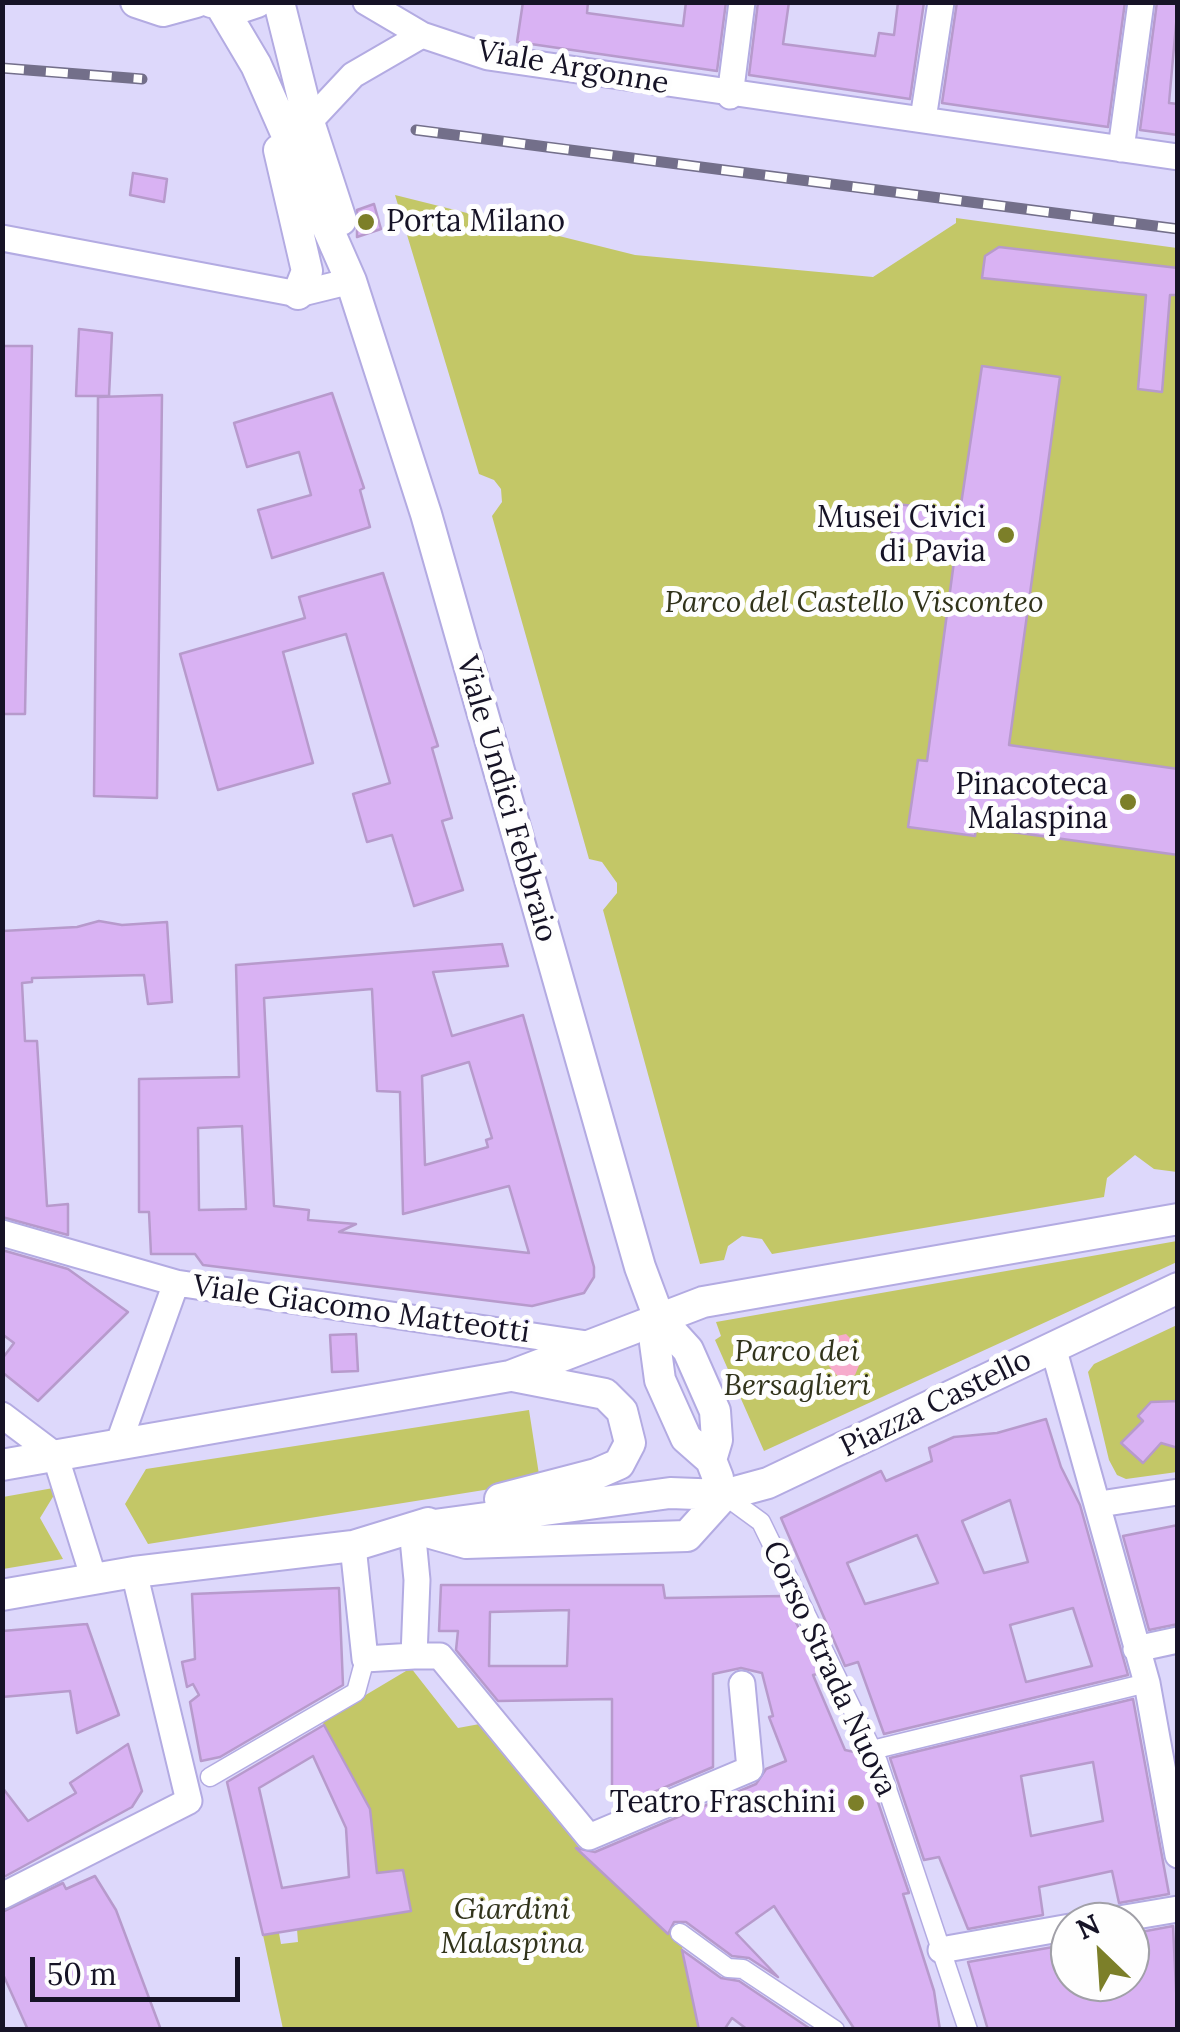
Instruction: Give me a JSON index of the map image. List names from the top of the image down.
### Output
{
  "streets": {
    "street": [
      "Viale Argonne",
      "Viale Undici Febbraio",
      "Viale Giacomo Matteotti",
      "Piazza Castello",
      "Corso Strada Nuova"
    ]
  },
  "crossings": [
    ["Viale Undici Febbraio", "Viale Giacomo Matteotti"],
    ["Viale Giacomo Matteotti", "Piazza Castello"],
    ["Viale Giacomo Matteotti", "Corso Strada Nuova"],
    ["Piazza Castello", "Corso Strada Nuova"]
  ],
  "parks": ["Parco del Castello Visconteo", "Parco dei Bersaglieri", "Giardini Malaspina"],
  "places": [
    "Porta Milano",
    "Musei Civici di Pavia",
    "Pinacoteca Malaspina",
    "Teatro Fraschini"
  ],
  "scale_bar": "50 m",
  "north": "top left"
}
